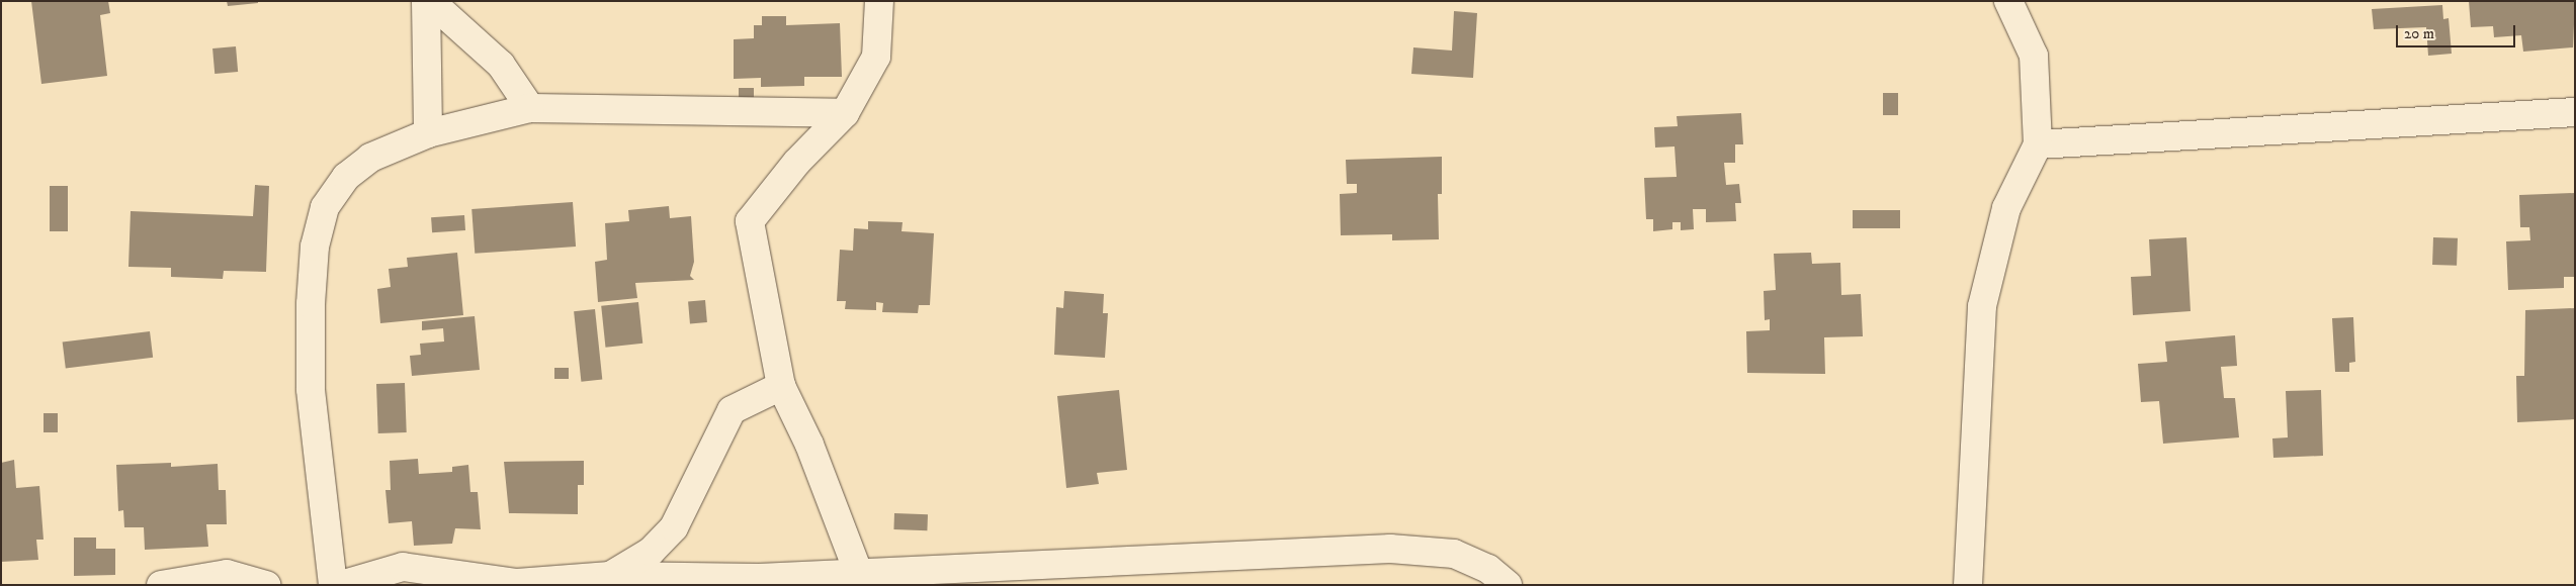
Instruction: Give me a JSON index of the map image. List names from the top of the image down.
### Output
{
  "scale_bar": "20 m"
}
